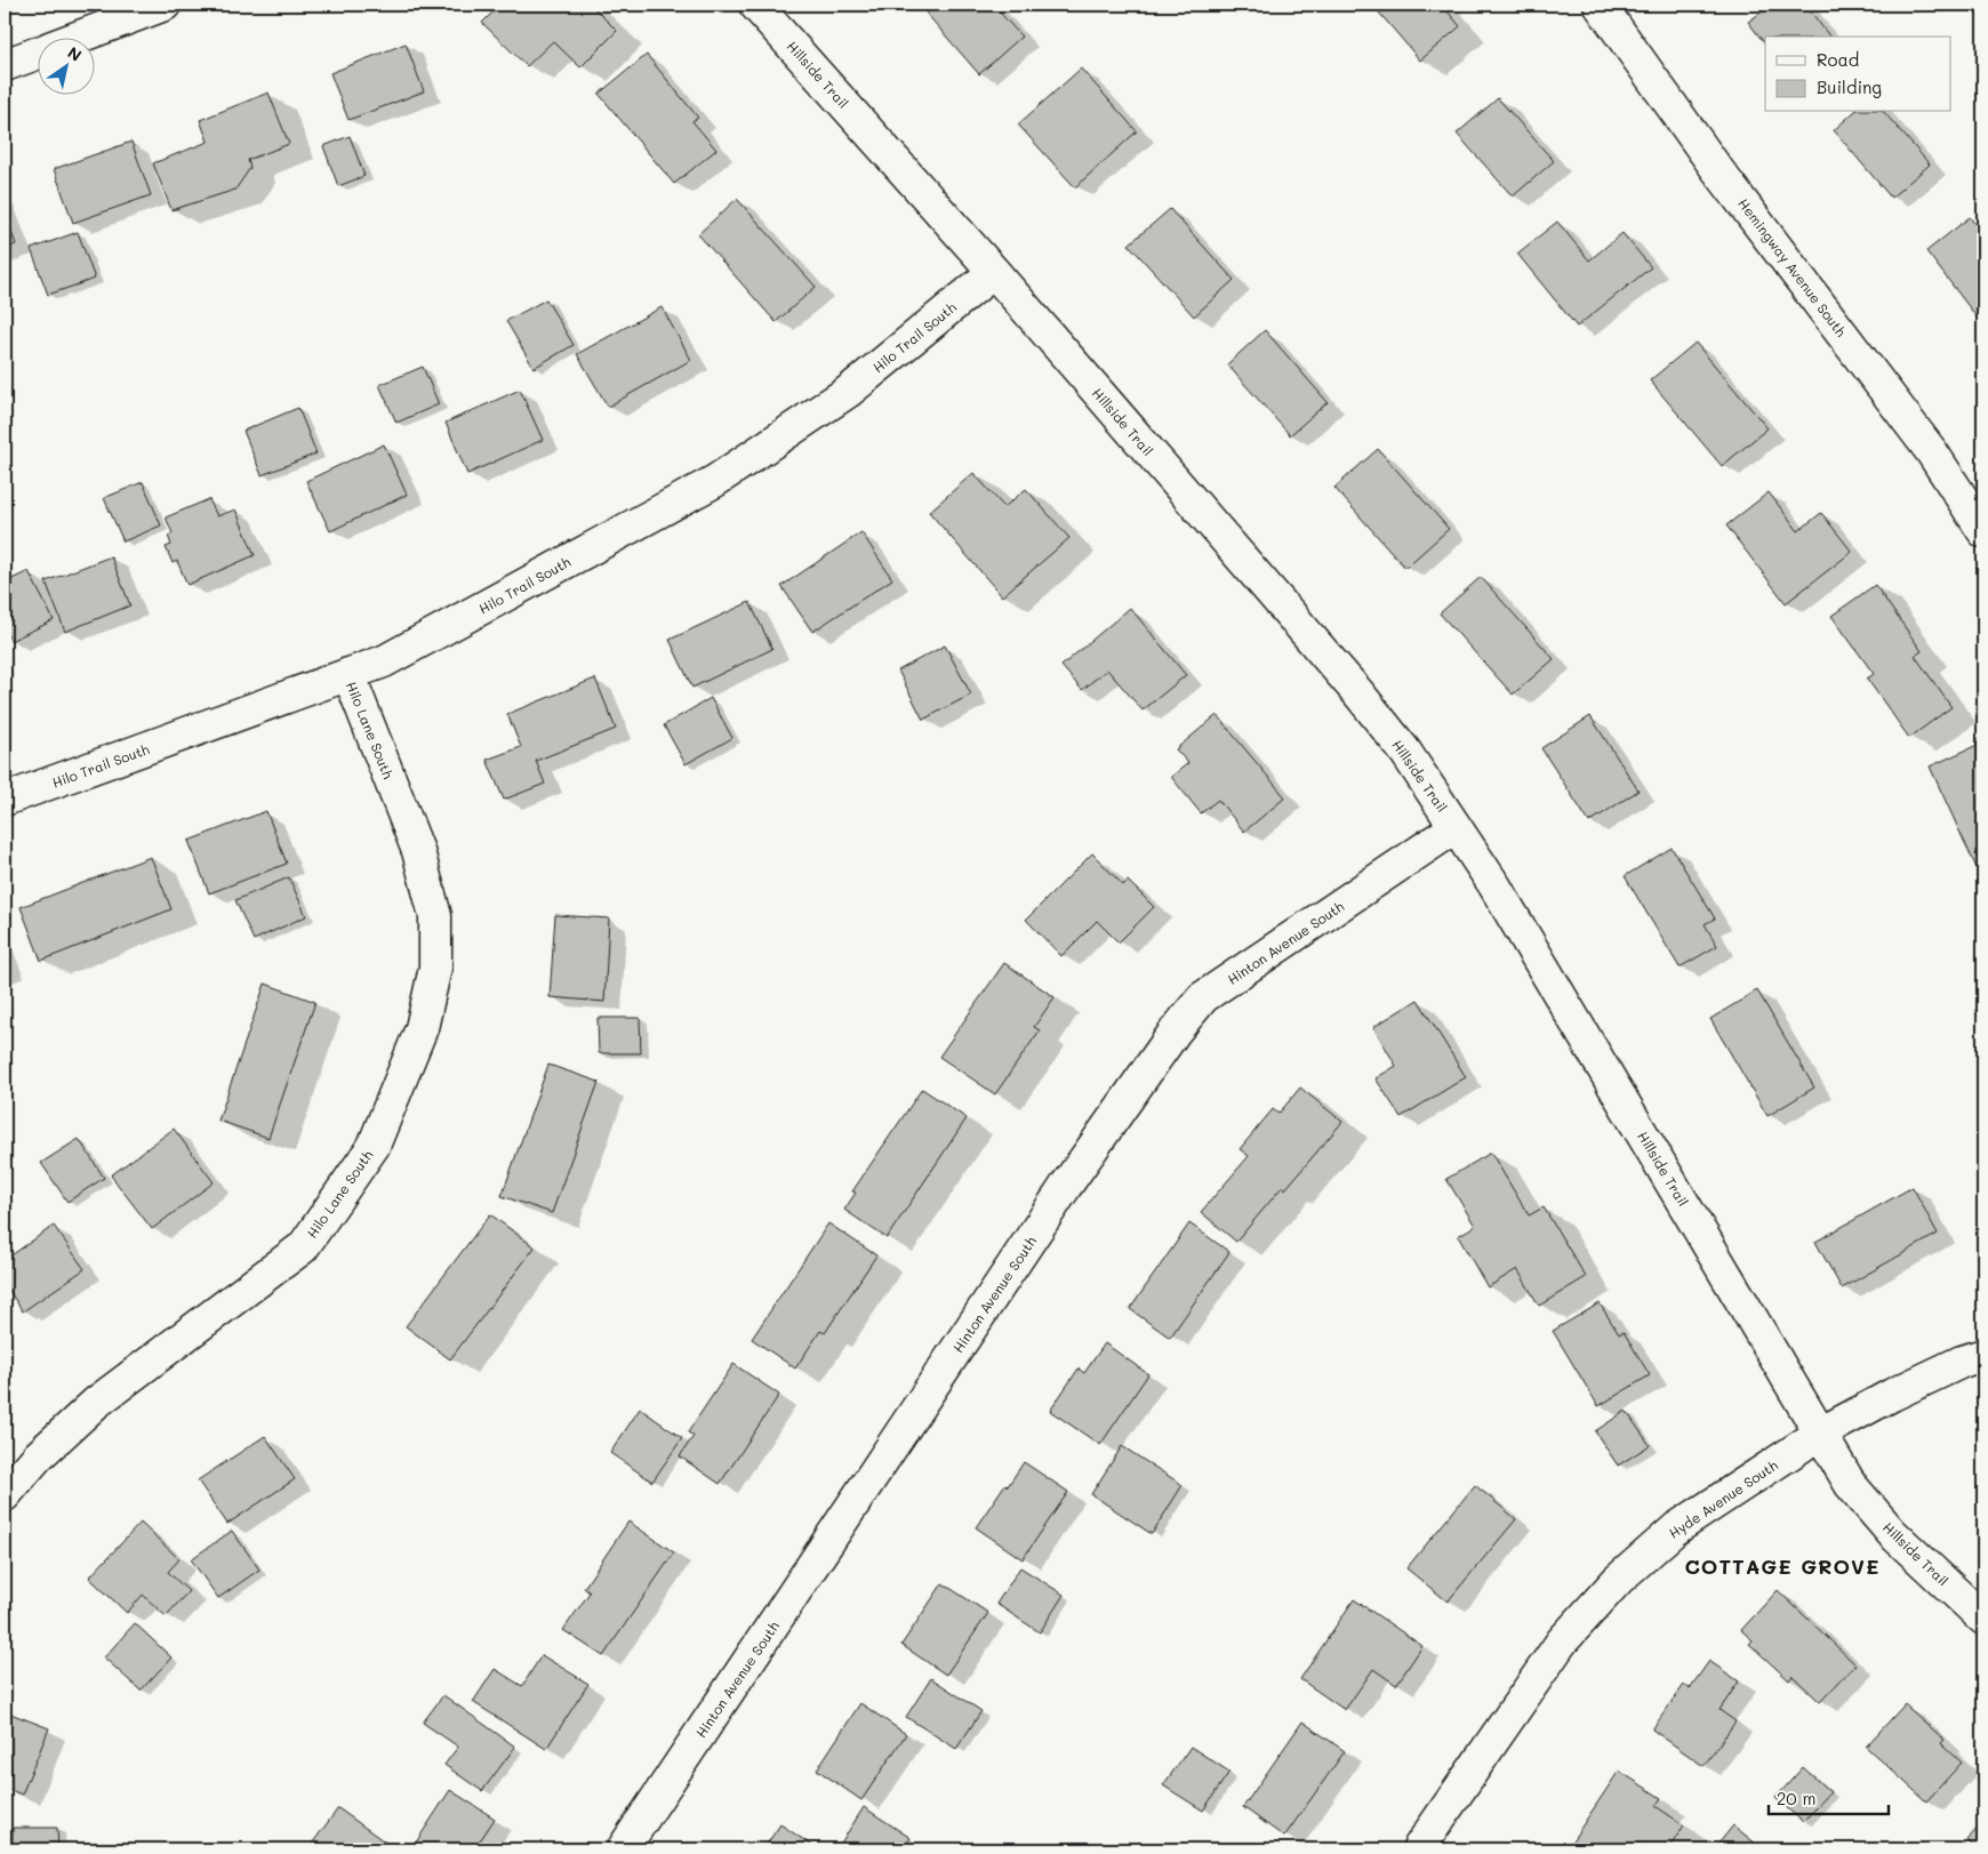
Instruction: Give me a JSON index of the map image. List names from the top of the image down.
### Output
{
  "streets": {
    "street": [
      "Hillside Trail",
      "Hemingway Avenue South",
      "Hilo Trail South",
      "Hilo Lane South",
      "Hinton Avenue South",
      "Hyde Avenue South"
    ]
  },
  "crossings": [
    ["Hillside Trail", "Hilo Trail South"],
    ["Hillside Trail", "Hinton Avenue South"],
    ["Hillside Trail", "Hyde Avenue South"],
    ["Hilo Trail South", "Hilo Lane South"]
  ],
  "districts": ["COTTAGE GROVE"],
  "legend": ["Road", "Building"],
  "scale_bar": "20 m",
  "north": "top right"
}
